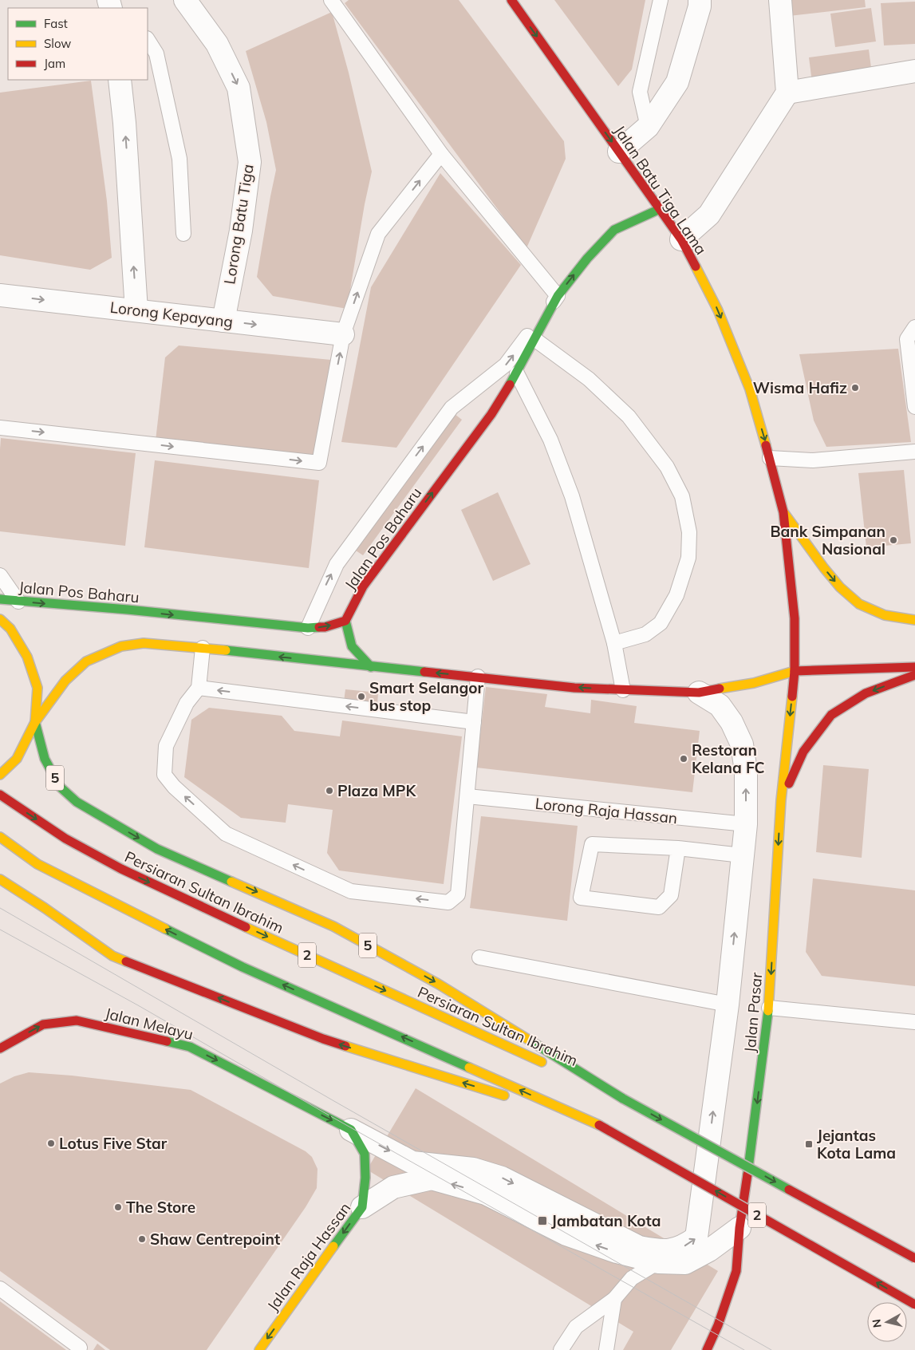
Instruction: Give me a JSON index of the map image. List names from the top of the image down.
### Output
{
  "streets": {
    "main road": [
      "Jalan Batu Tiga Lama",
      "Jalan Pos Baharu",
      "5",
      "Persiaran Sultan Ibrahim",
      "2",
      "Jalan Pasar",
      "Jalan Melayu",
      "Jalan Raja Hassan"
    ],
    "street": ["Lorong Batu Tiga", "Lorong Kepayang"],
    "lane": ["Lorong Raja Hassan"]
  },
  "crossings": [
    ["Jalan Batu Tiga Lama", "Jalan Pos Baharu"],
    ["Jalan Batu Tiga Lama", "Jalan Pasar"],
    ["Lorong Batu Tiga", "Lorong Kepayang"],
    ["5", "Persiaran Sultan Ibrahim"],
    ["5", "2"],
    ["Persiaran Sultan Ibrahim", "2"],
    ["Jalan Melayu", "Jalan Raja Hassan"]
  ],
  "one_way": [
    "Jalan Batu Tiga Lama",
    "Lorong Kepayang",
    "Jalan Pos Baharu",
    "Jalan Pasar",
    "Jalan Raja Hassan"
  ],
  "places": {
    "other": [
      "Wisma Hafiz",
      "Bank Simpanan Nasional",
      "Smart Selangor bus stop",
      "Restoran Kelana FC",
      "Plaza MPK",
      "Lotus Five Star",
      "The Store",
      "Shaw Centrepoint"
    ],
    "transit": ["Jejantas Kota Lama", "Jambatan Kota"]
  },
  "legend": ["Fast", "Slow", "Jam"],
  "north": "left"
}
